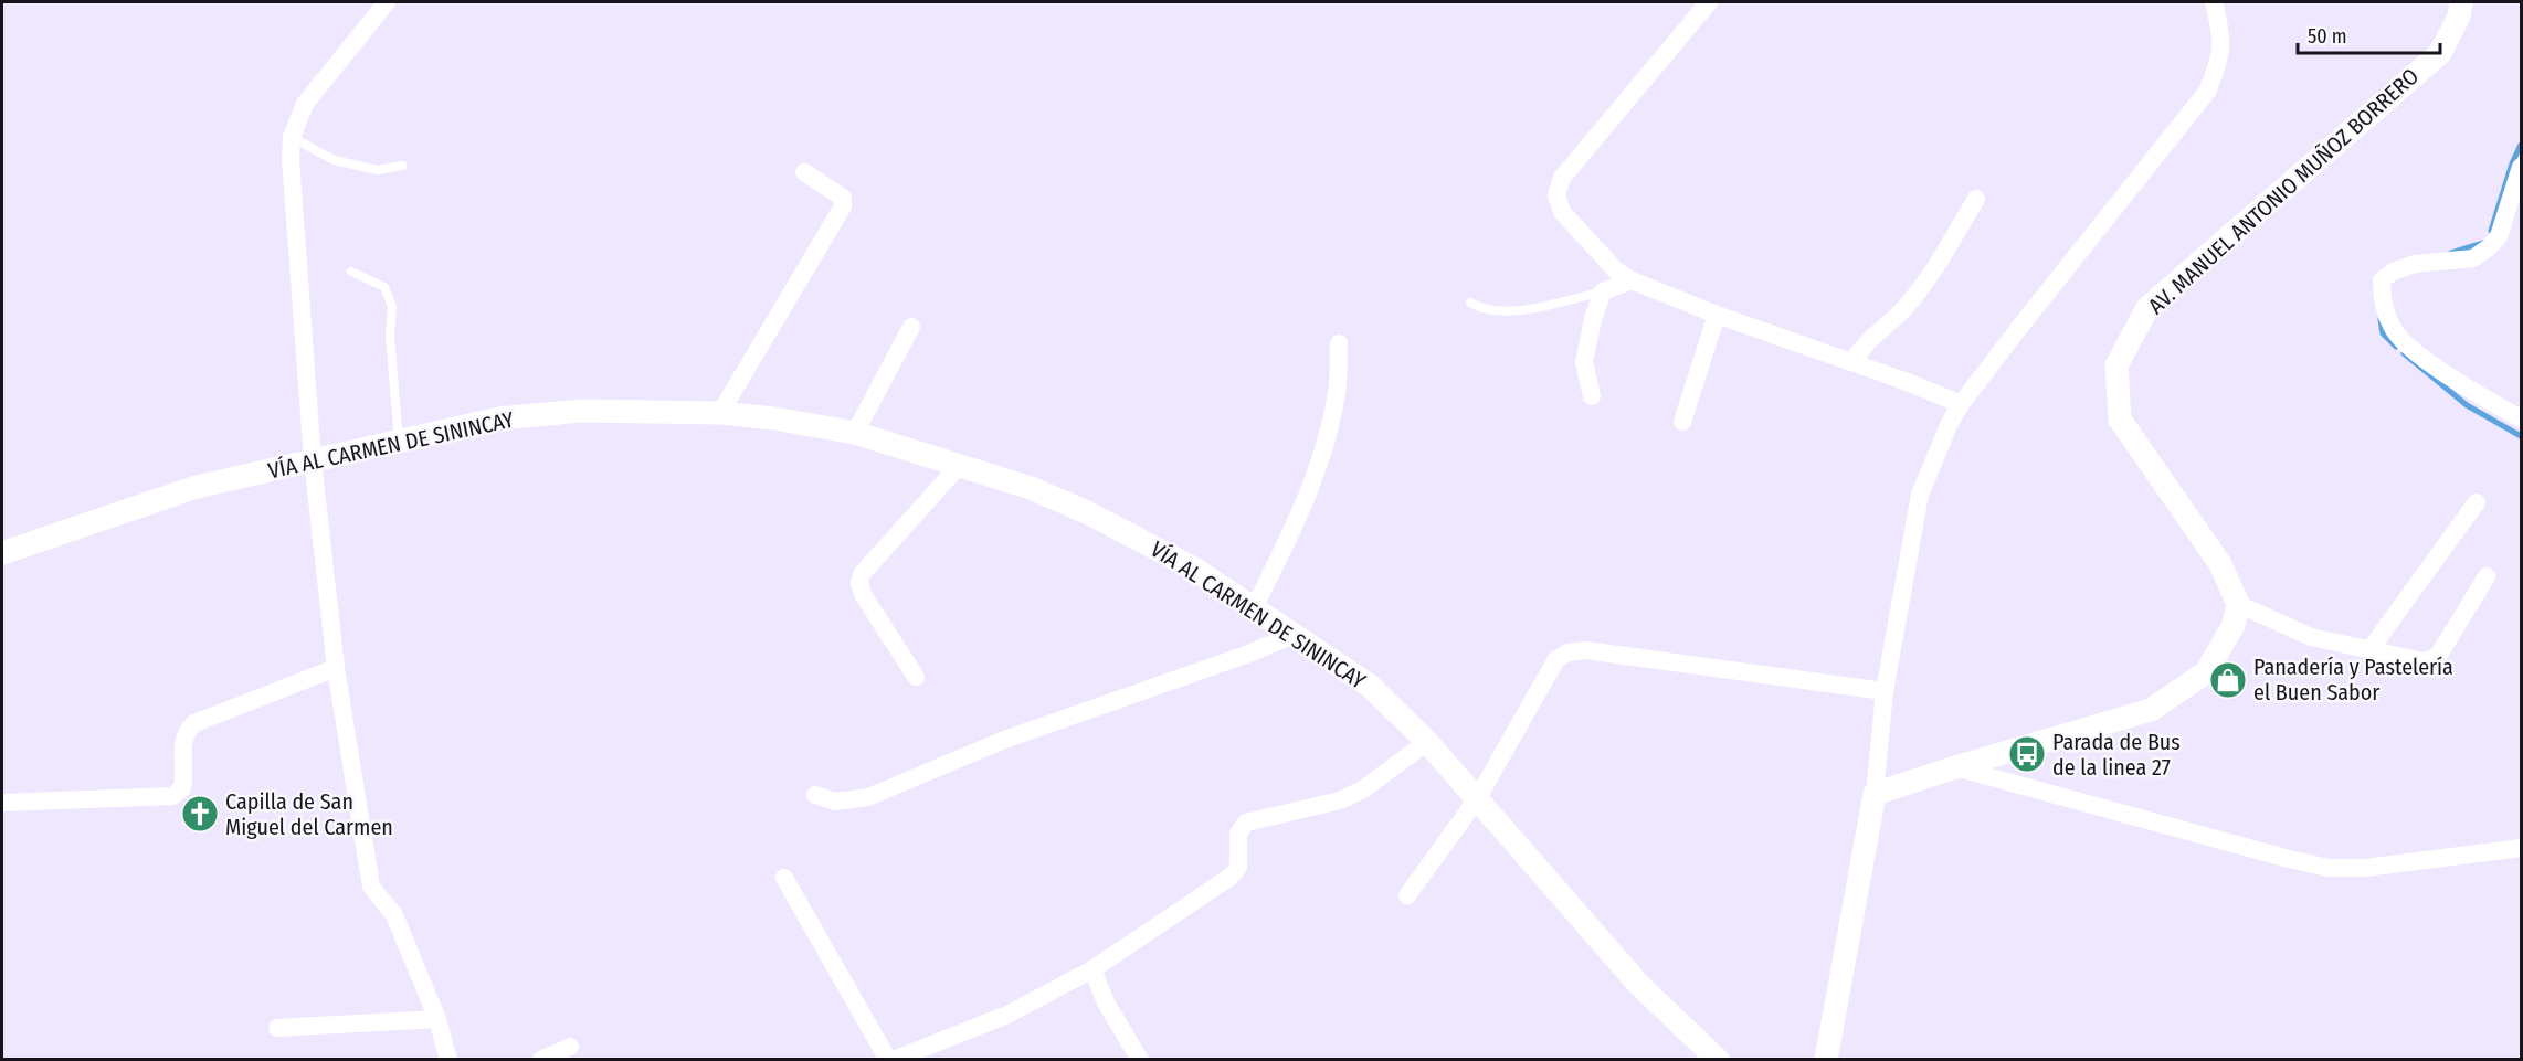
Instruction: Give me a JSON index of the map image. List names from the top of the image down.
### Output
{
  "streets": {
    "street": ["AV. MANUEL ANTONIO MUÑOZ BORRERO", "VÍA AL CARMEN DE SININCAY"]
  },
  "places": {
    "shop": ["Panadería y Pastelería el Buen Sabor"],
    "bus stop": ["Parada de Bus de la linea 27"],
    "church": ["Capilla de San Miguel del Carmen"]
  },
  "scale_bar": "50 m"
}
